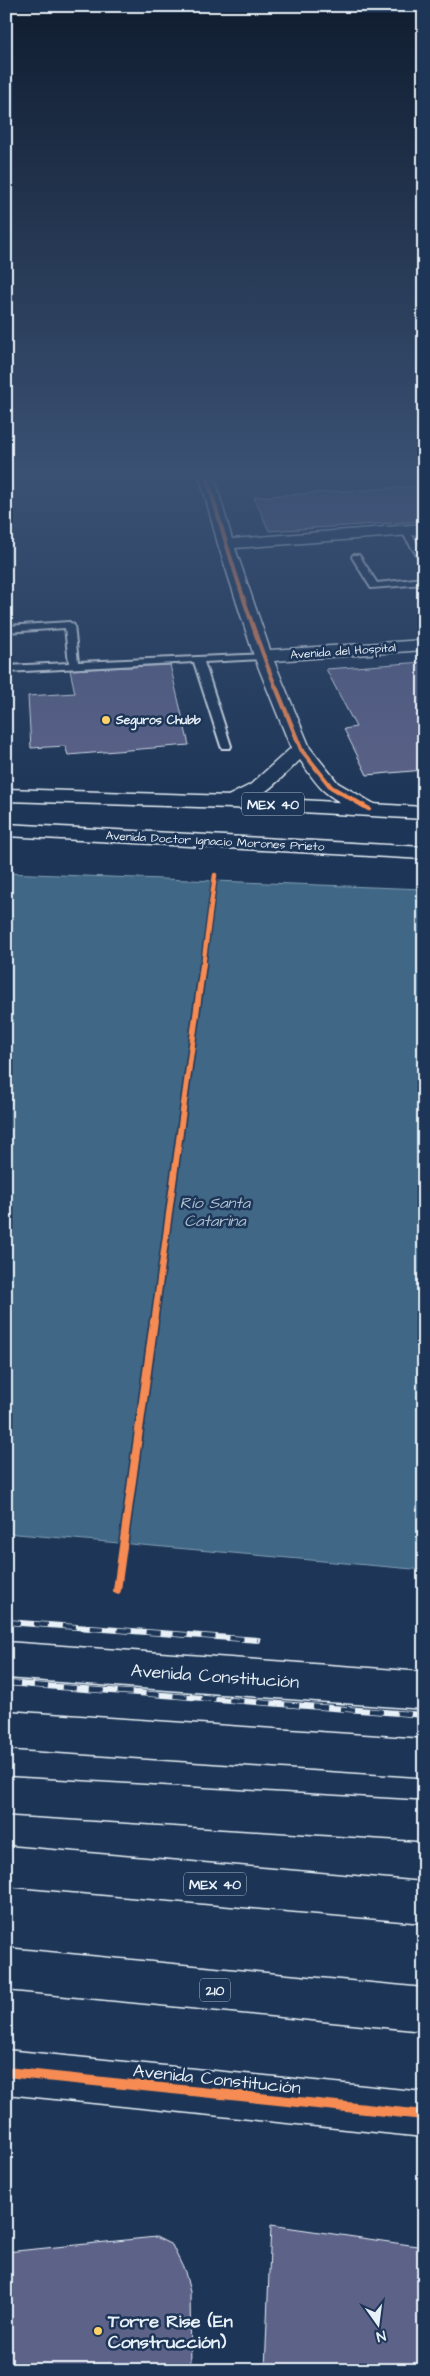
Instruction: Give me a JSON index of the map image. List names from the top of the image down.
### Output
{
  "streets": {
    "main road": [
      "Avenida del Hospital",
      "MEX 40",
      "Avenida Doctor Ignacio Morones Prieto",
      "Avenida Constitución",
      "210"
    ]
  },
  "water": ["Río Santa Catarina"],
  "places": ["Seguros Chubb", "Torre Rise (En Construcción)"],
  "north": "bottom"
}
